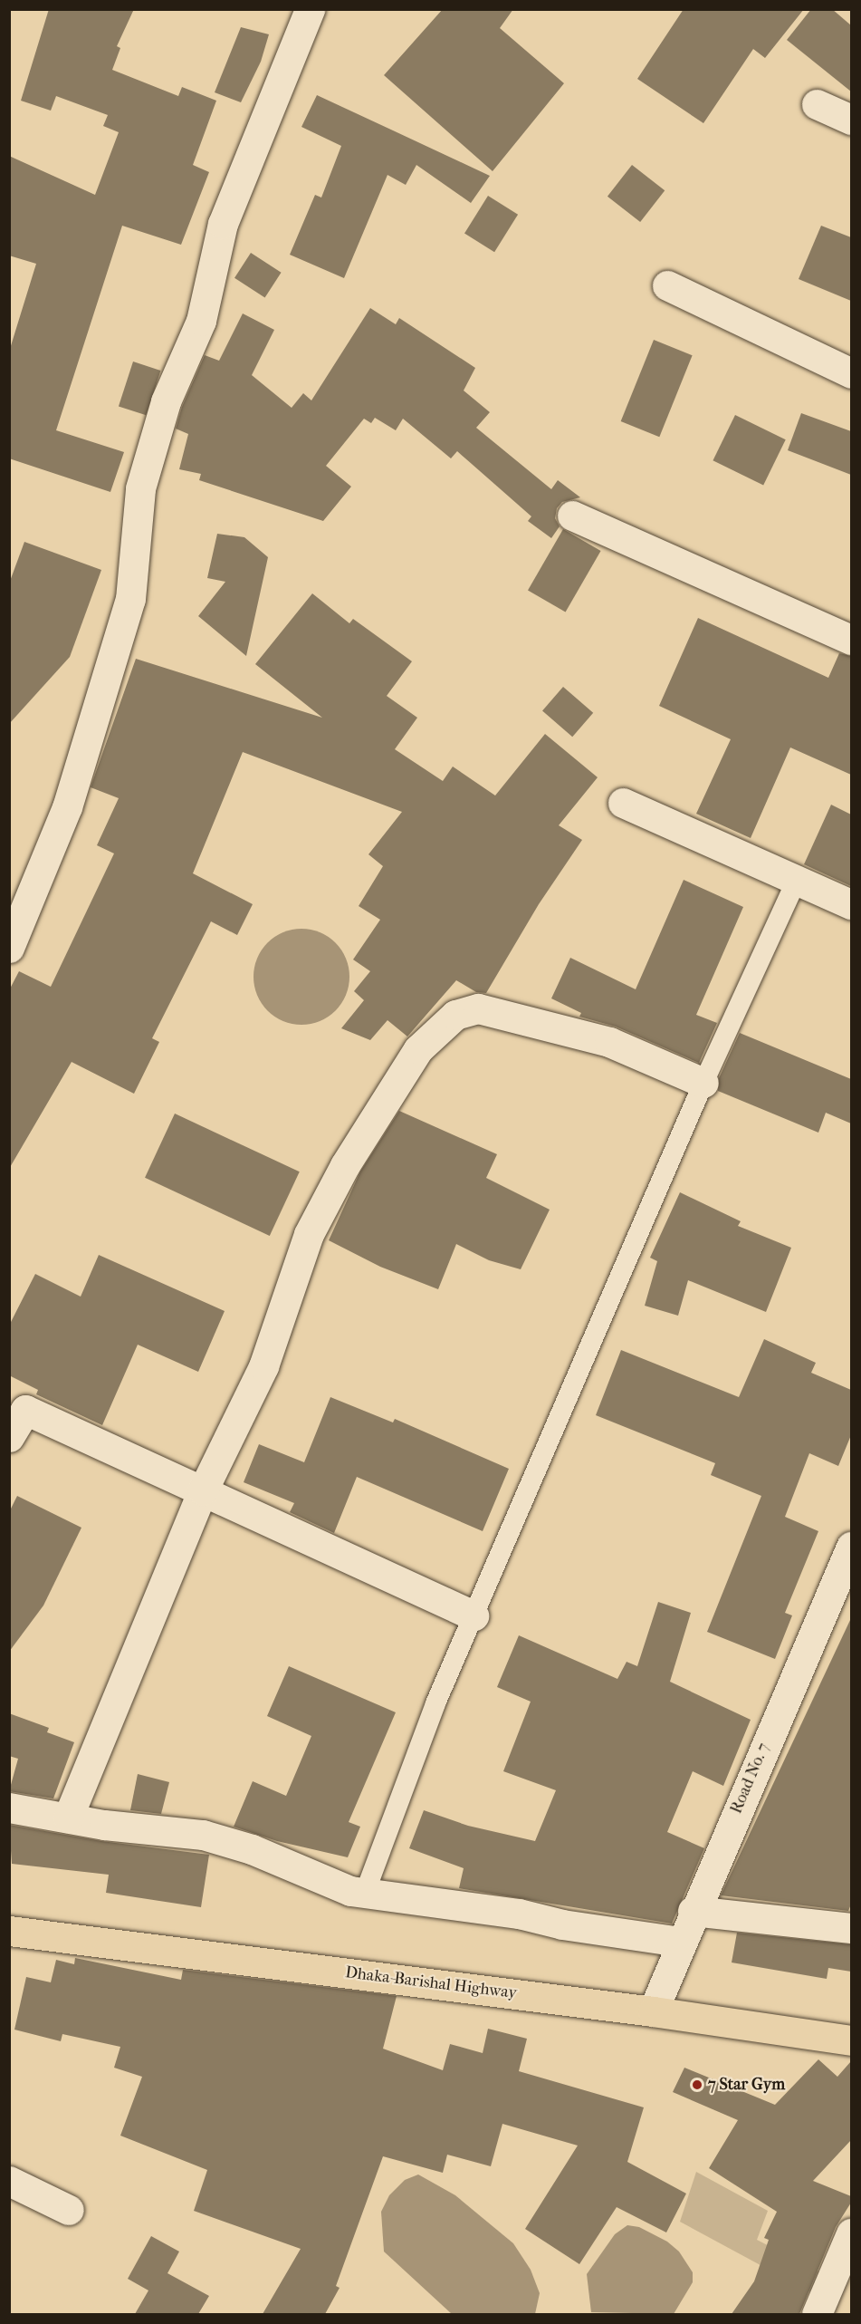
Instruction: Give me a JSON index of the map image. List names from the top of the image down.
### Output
{
  "streets": {
    "highway": ["Dhaka-Barishal Highway"],
    "street": ["Road No. 7"]
  },
  "crossings": [
    ["Road No. 7", "Dhaka-Barishal Highway"]
  ],
  "places": ["7 Star Gym"]
}
